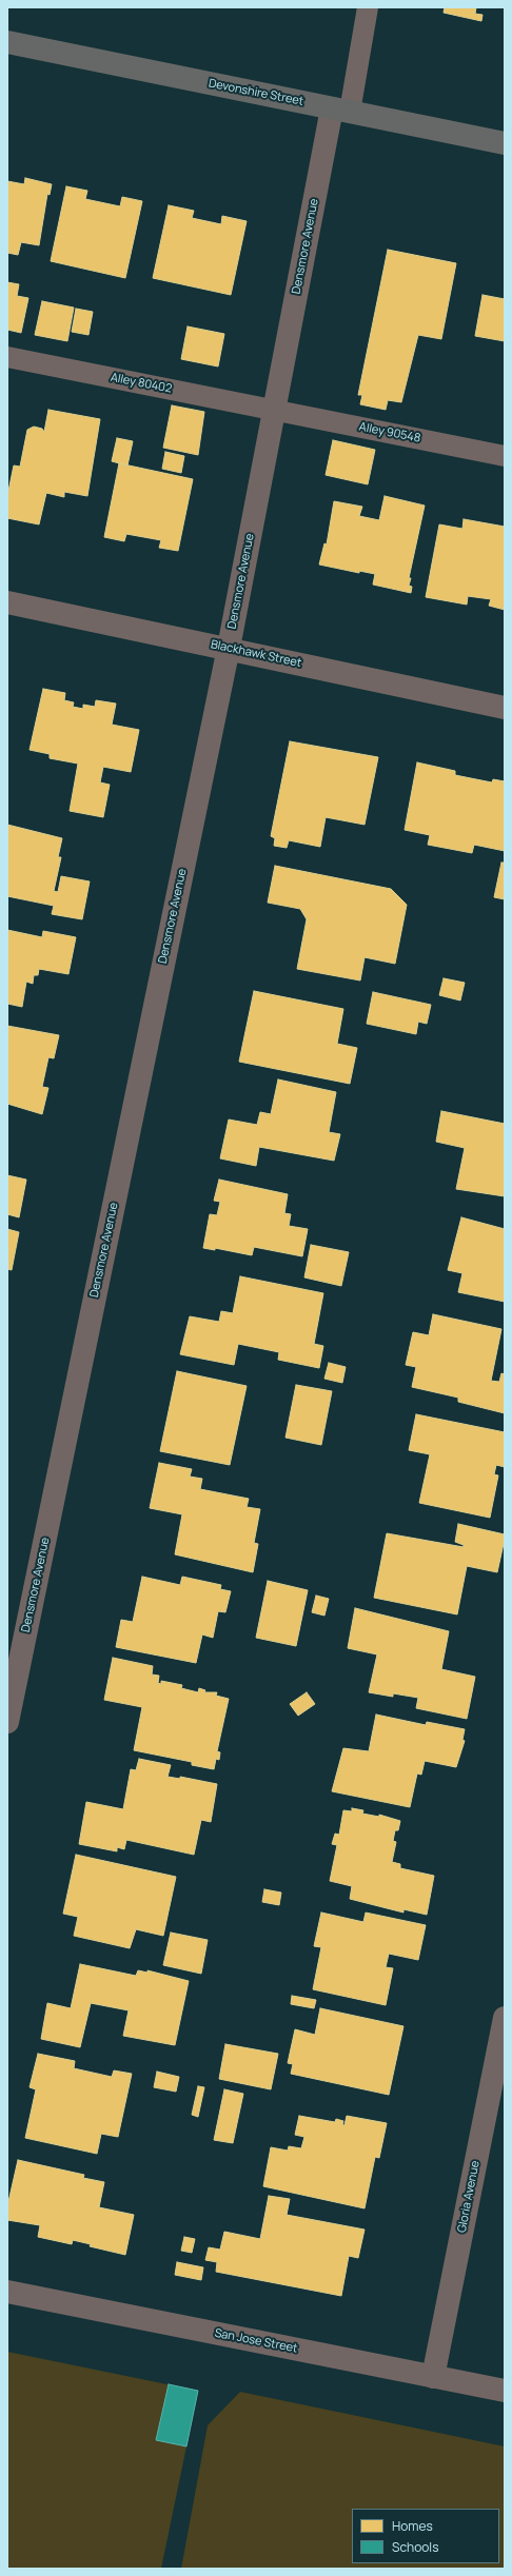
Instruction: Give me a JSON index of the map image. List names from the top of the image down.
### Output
{
  "streets": {
    "main road": ["Devonshire Street"],
    "street": [
      "Densmore Avenue",
      "Blackhawk Street",
      "Gloria Avenue",
      "San Jose Street"
    ],
    "lane": ["Alley 80402", "Alley 90548"]
  },
  "crossings": [
    ["Devonshire Street", "Densmore Avenue"],
    ["Densmore Avenue", "Alley 80402"],
    ["Densmore Avenue", "Alley 90548"],
    ["Densmore Avenue", "Blackhawk Street"],
    ["Alley 80402", "Alley 90548"],
    ["Gloria Avenue", "San Jose Street"]
  ],
  "legend": ["Homes", "Schools"]
}
